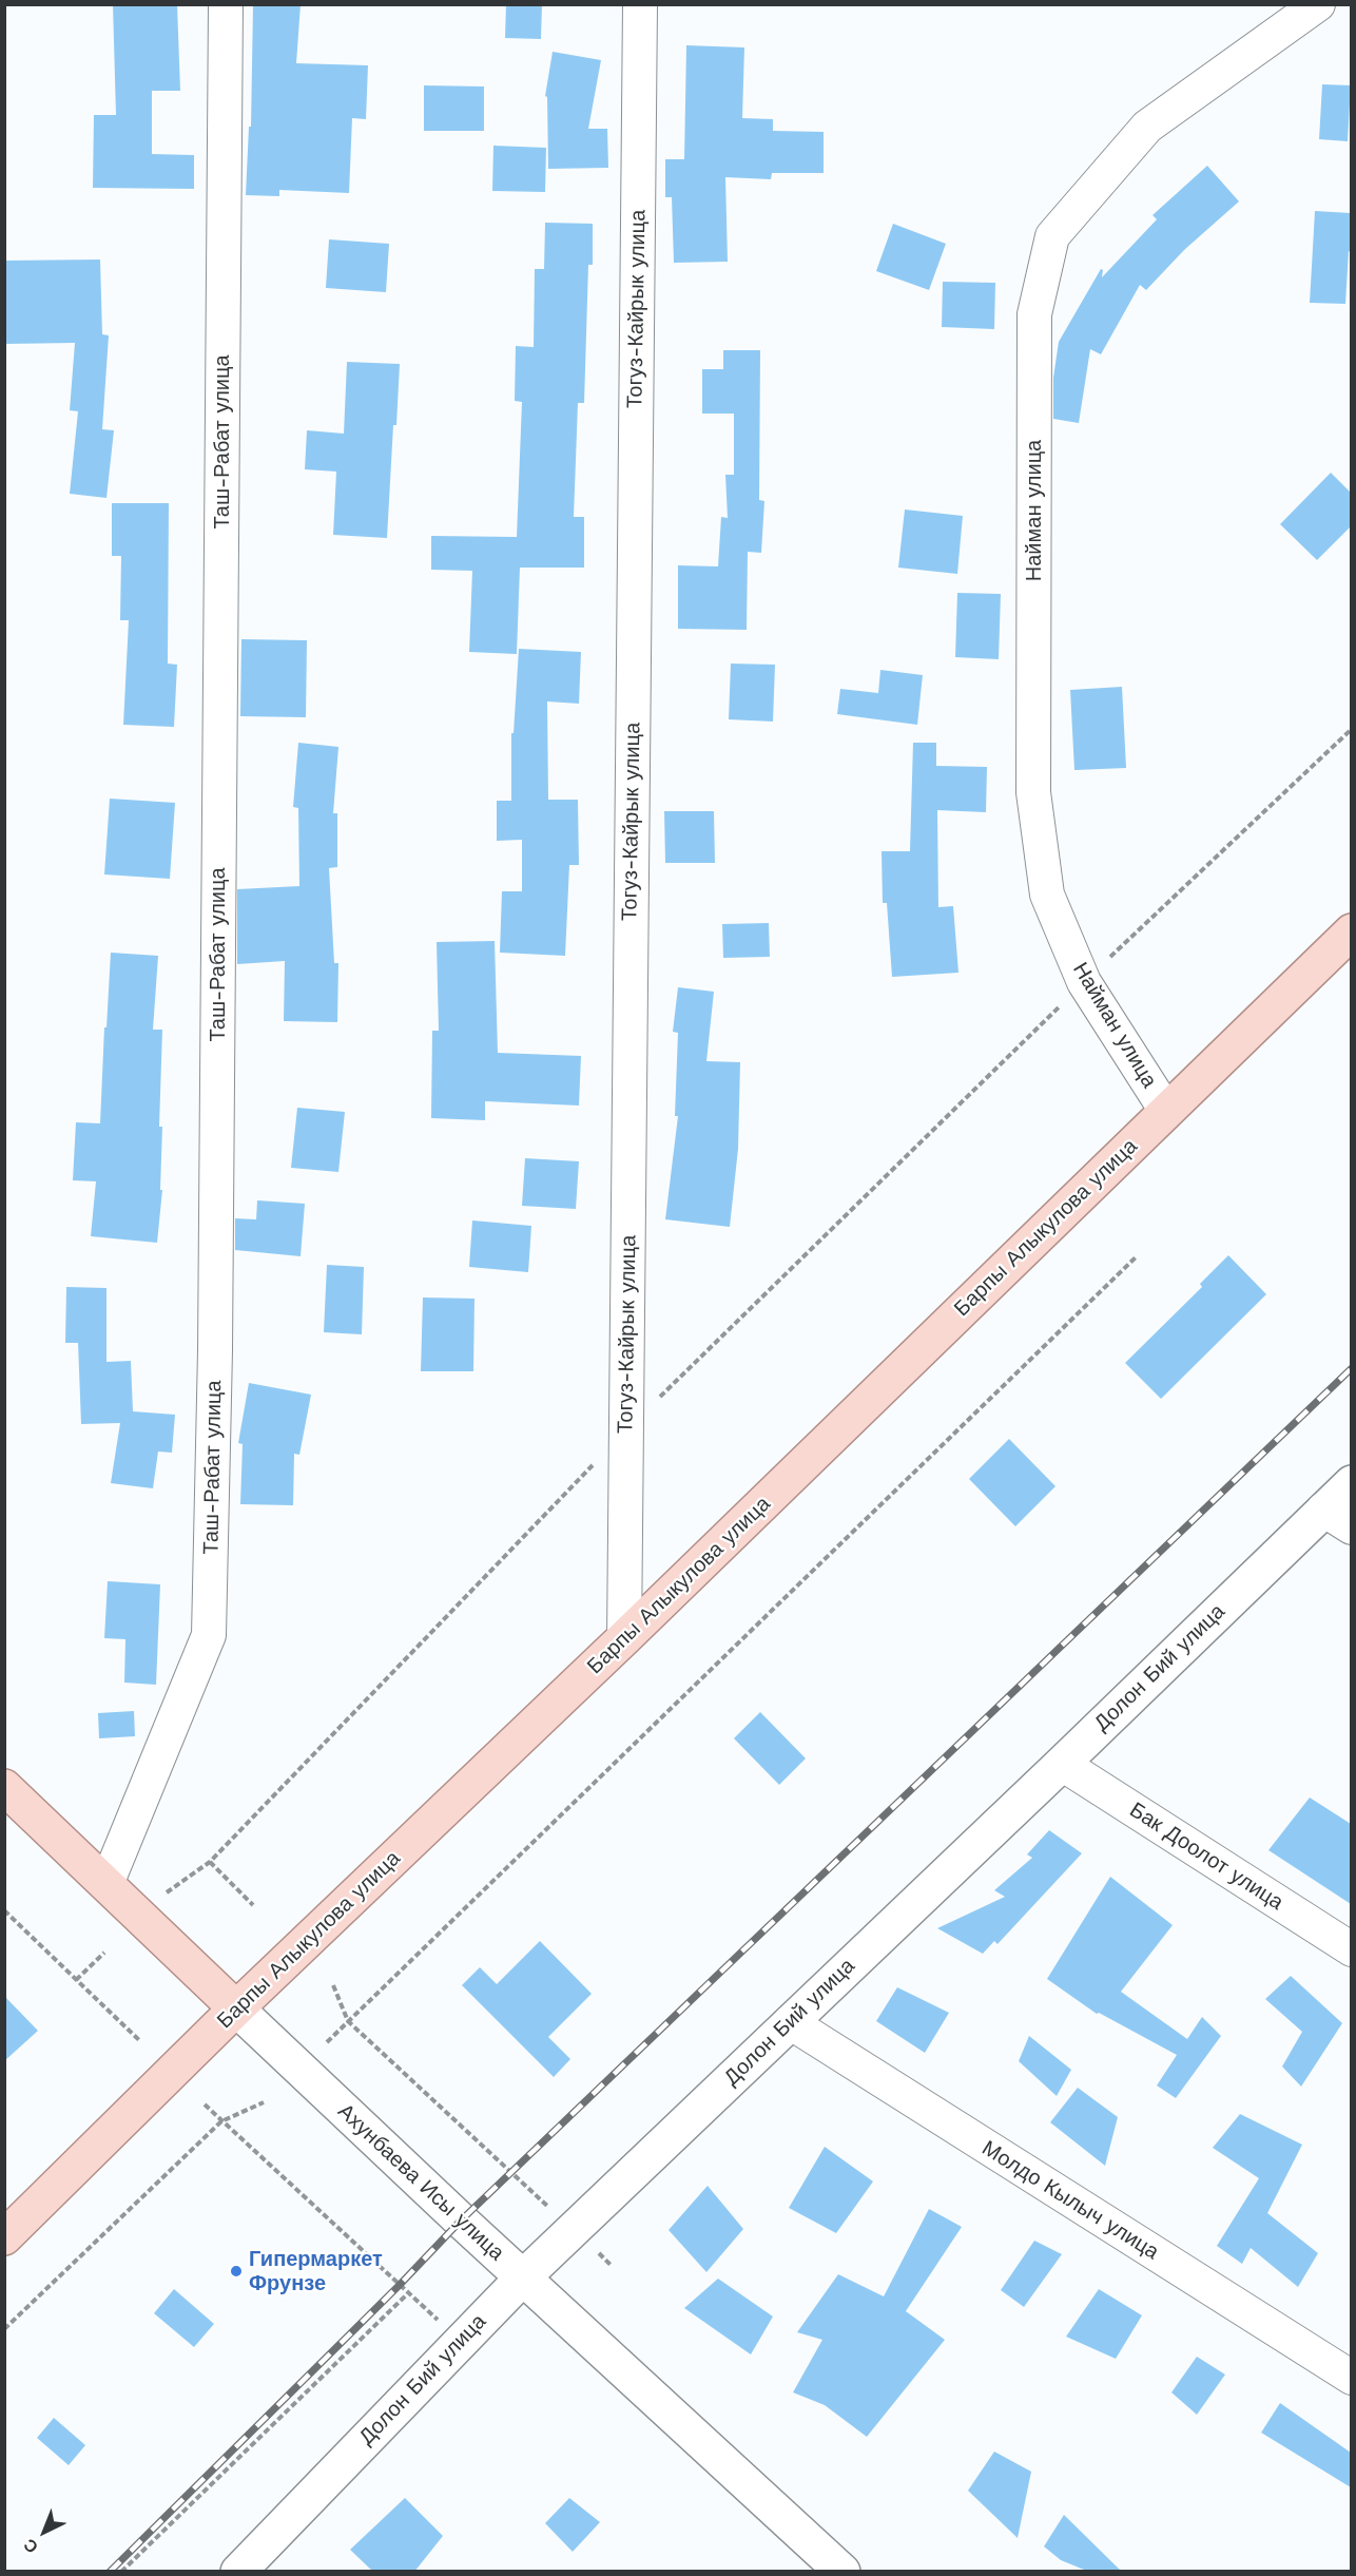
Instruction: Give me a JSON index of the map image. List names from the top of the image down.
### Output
{
  "streets": {
    "main road": ["Барпы Алыкулова улица", "Ахунбаева Исы улица"],
    "street": [
      "Тогуз-Кайрык улица",
      "Таш-Рабат улица",
      "Найман улица",
      "Долон Бий улица",
      "Бак Доолот улица",
      "Молдо Кылыч улица"
    ]
  },
  "crossings": [
    ["Тогуз-Кайрык улица", "Барпы Алыкулова улица"],
    ["Таш-Рабат улица", "Ахунбаева Исы улица"],
    ["Найман улица", "Барпы Алыкулова улица"],
    ["Барпы Алыкулова улица", "Ахунбаева Исы улица"],
    ["Долон Бий улица", "Бак Доолот улица"],
    ["Долон Бий улица", "Ахунбаева Исы улица"],
    ["Долон Бий улица", "Молдо Кылыч улица"]
  ],
  "places": ["Гипермаркет Фрунзе"],
  "north": "bottom left"
}
